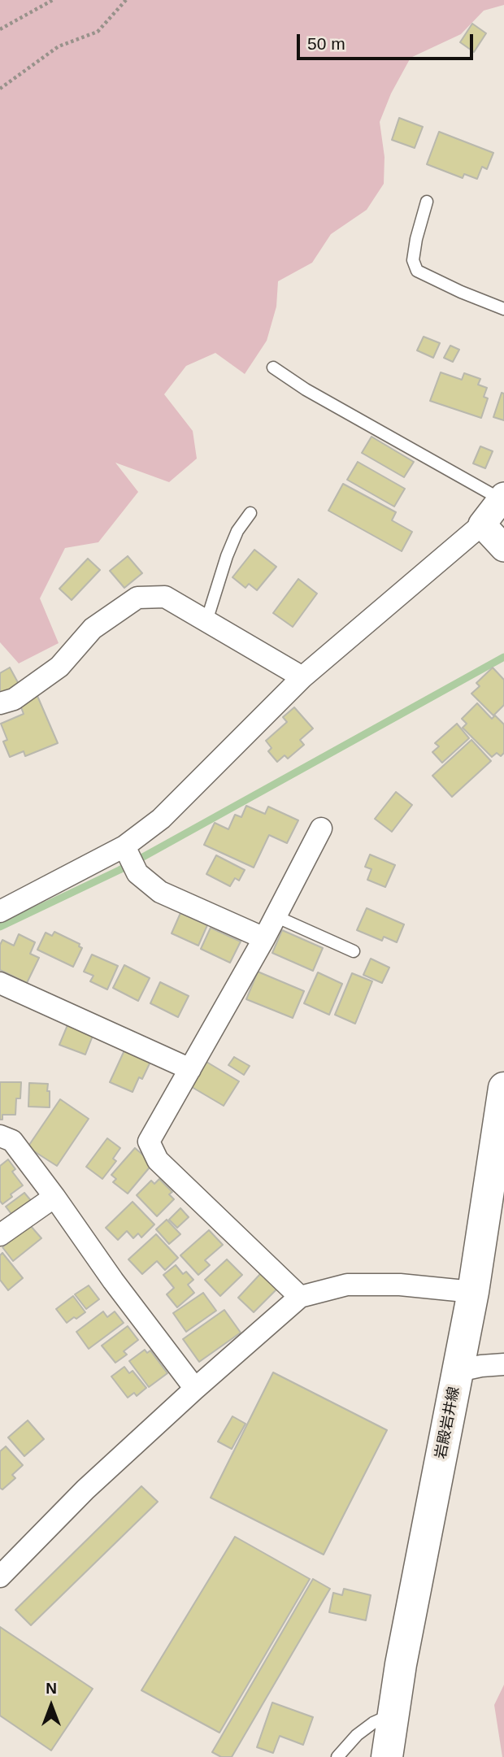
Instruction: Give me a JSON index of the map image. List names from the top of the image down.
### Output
{
  "streets": {
    "main road": ["岩殿岩井線"]
  },
  "scale_bar": "50 m",
  "north": "top"
}
